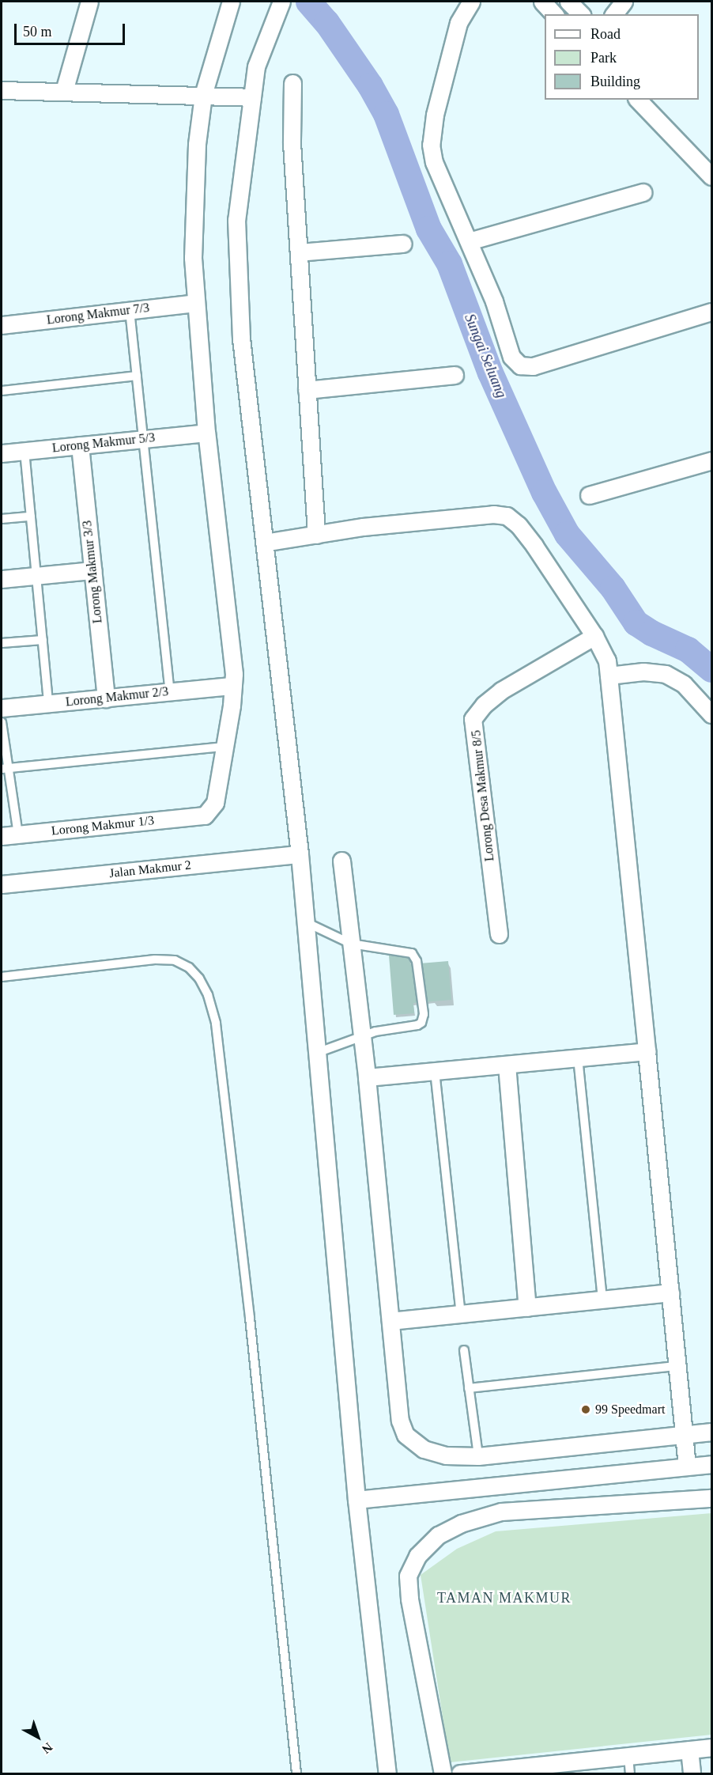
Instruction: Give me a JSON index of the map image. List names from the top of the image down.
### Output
{
  "streets": {
    "street": [
      "Lorong Makmur 7/3",
      "Lorong Makmur 5/3",
      "Lorong Makmur 3/3",
      "Lorong Makmur 2/3",
      "Lorong Desa Makmur 8/5",
      "Lorong Makmur 1/3",
      "Jalan Makmur 2"
    ]
  },
  "crossings": [
    ["Lorong Makmur 5/3", "Lorong Makmur 3/3"],
    ["Lorong Makmur 3/3", "Lorong Makmur 2/3"]
  ],
  "districts": ["TAMAN MAKMUR"],
  "water": ["Sungai Seluang"],
  "places": ["99 Speedmart"],
  "legend": ["Road", "Park", "Building"],
  "scale_bar": "50 m",
  "north": "bottom right"
}
